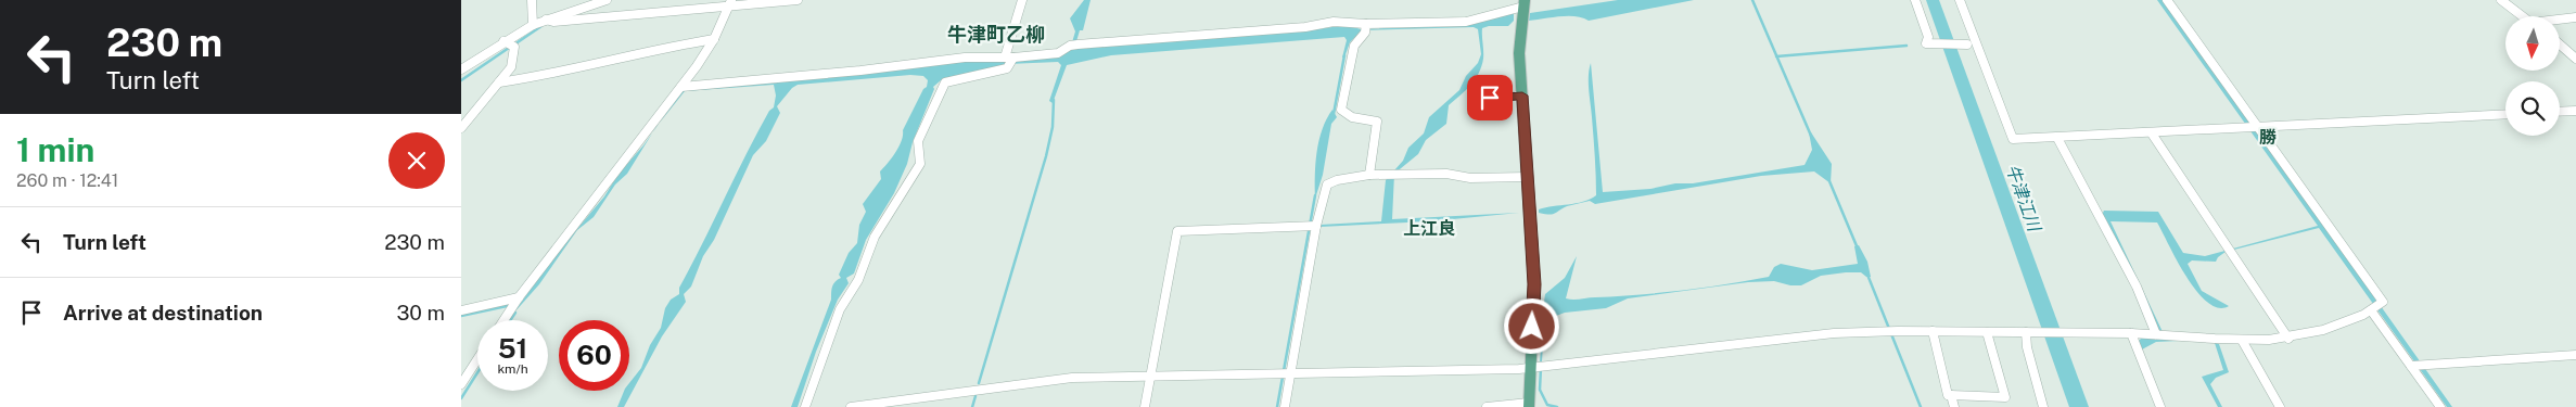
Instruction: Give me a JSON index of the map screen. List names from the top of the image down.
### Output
{
  "districts": ["牛津町乙柳", "勝", "上江良"],
  "water": ["牛津江川"],
  "north": "bottom",
  "page": {
    "turn": ["230 m", "Turn left"],
    "heading": ["1 min", "260 m · 12:41"],
    "list": [
      {
        "name": "Turn left",
        "value": "230 m"
      },
      {
        "name": "Arrive at destination",
        "value": "30 m"
      }
    ],
    "speed": "51 km/h",
    "limit": "60"
  }
}
